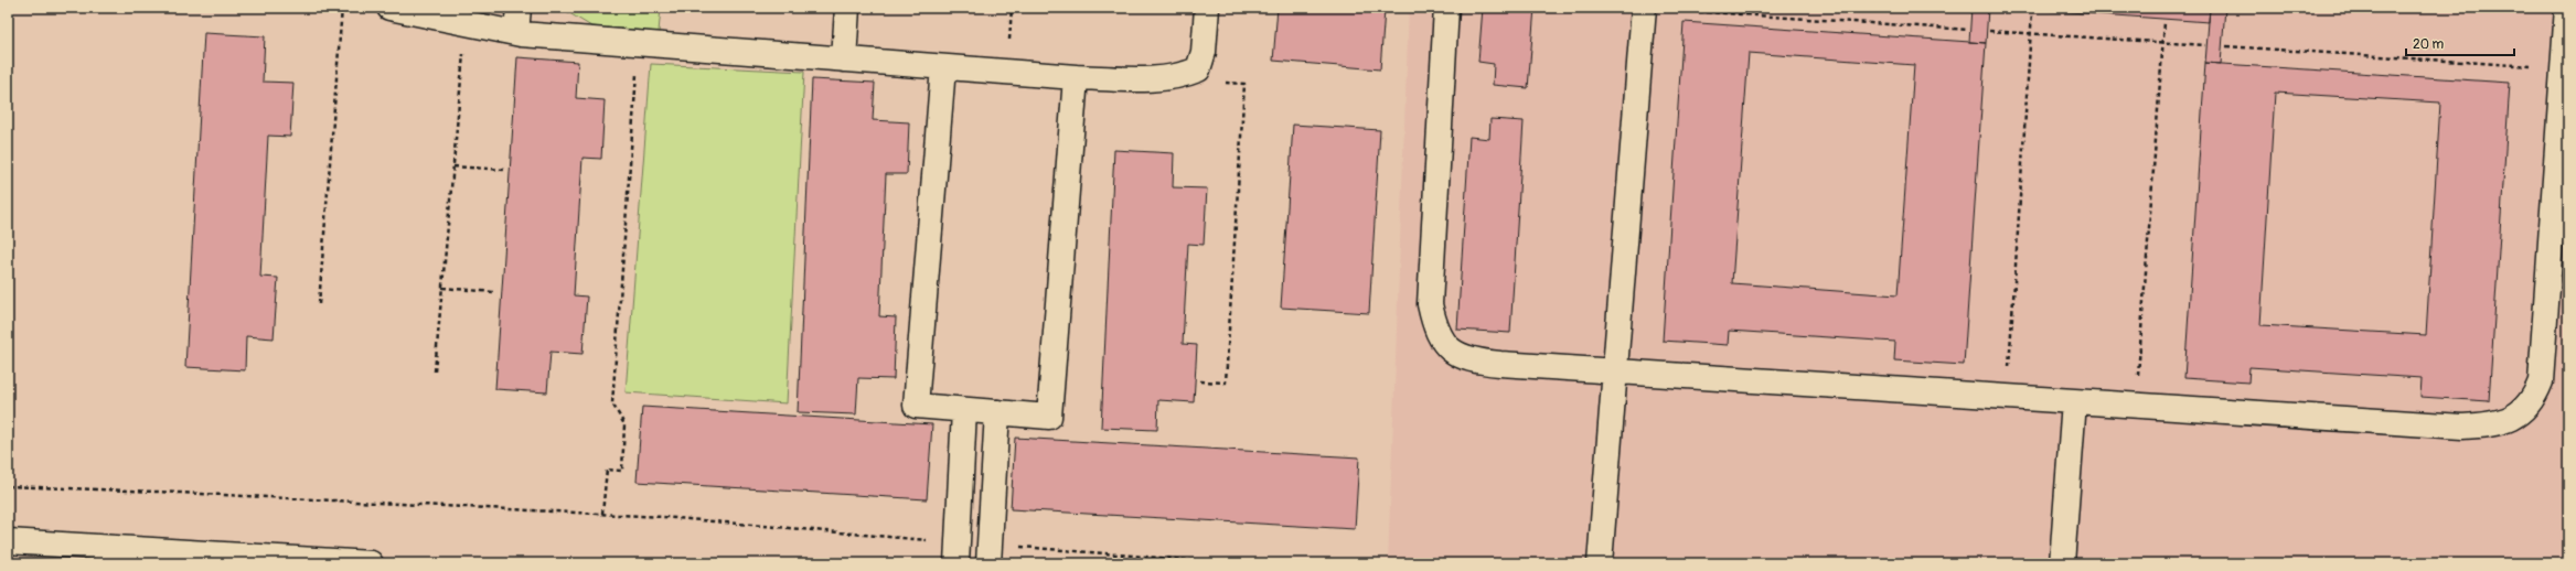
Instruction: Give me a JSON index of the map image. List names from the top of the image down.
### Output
{
  "scale_bar": "20 m"
}
